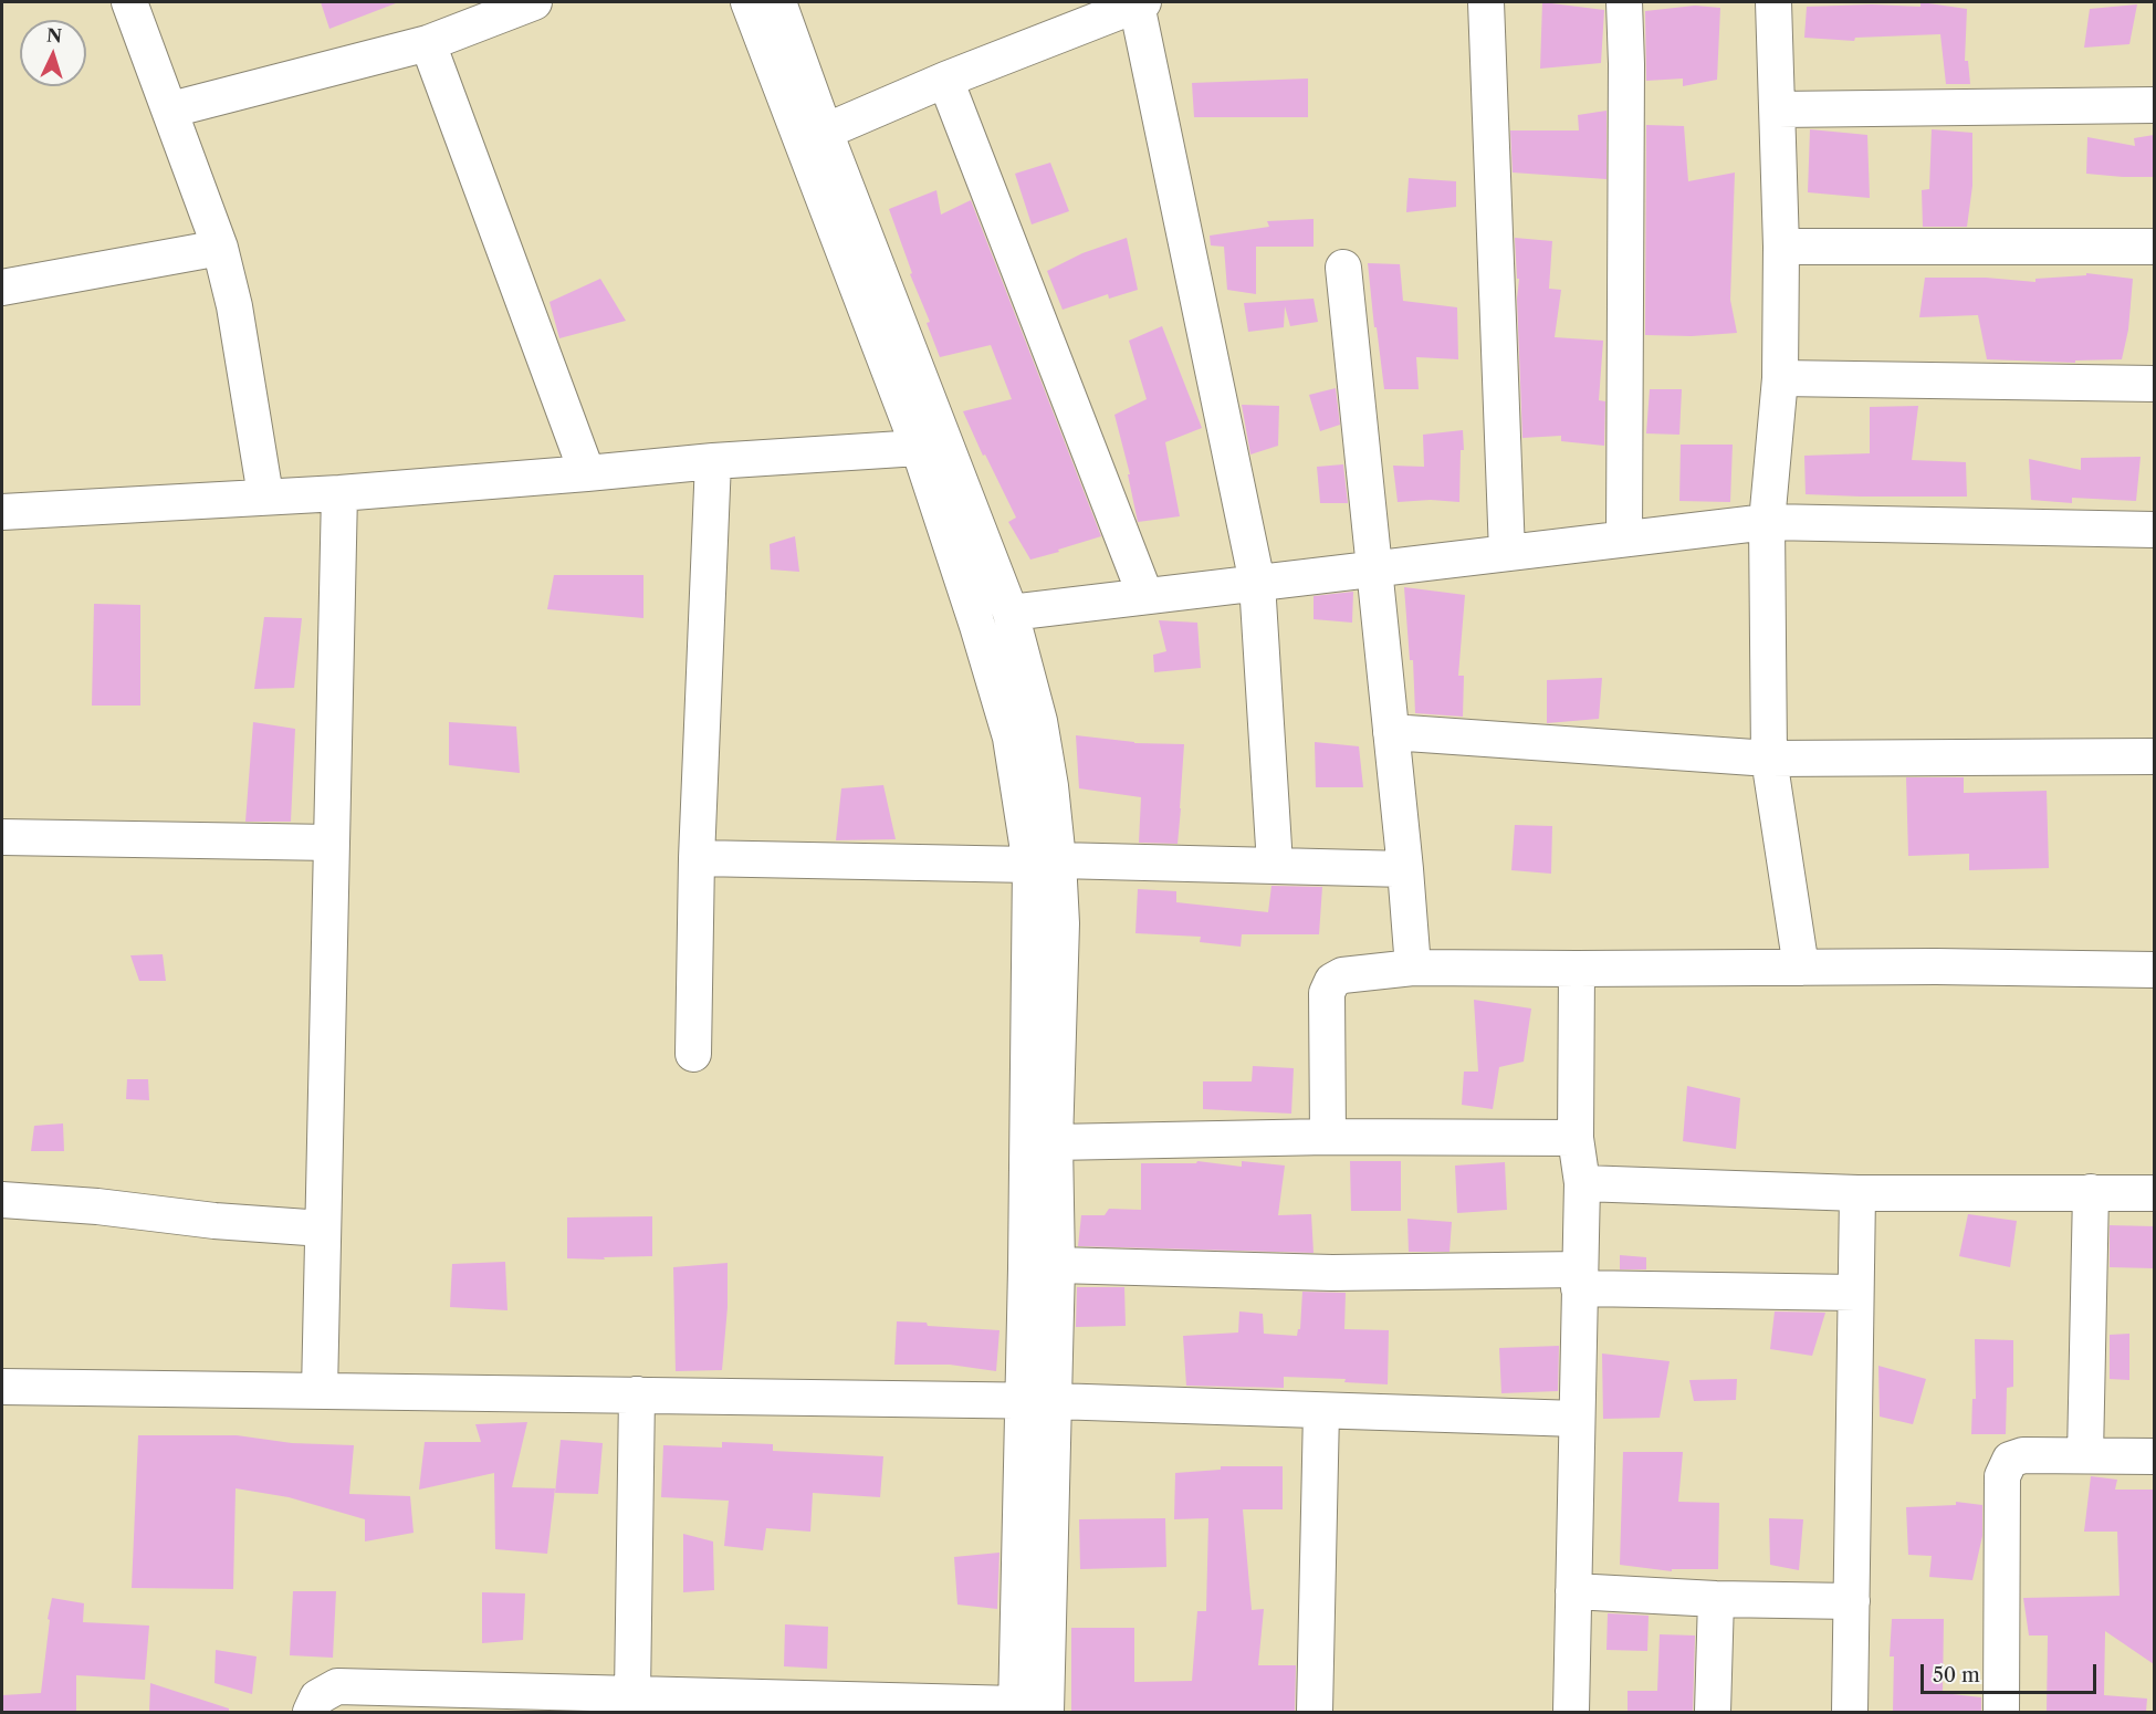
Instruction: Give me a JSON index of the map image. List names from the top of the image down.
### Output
{
  "scale_bar": "50 m",
  "north": "top"
}
